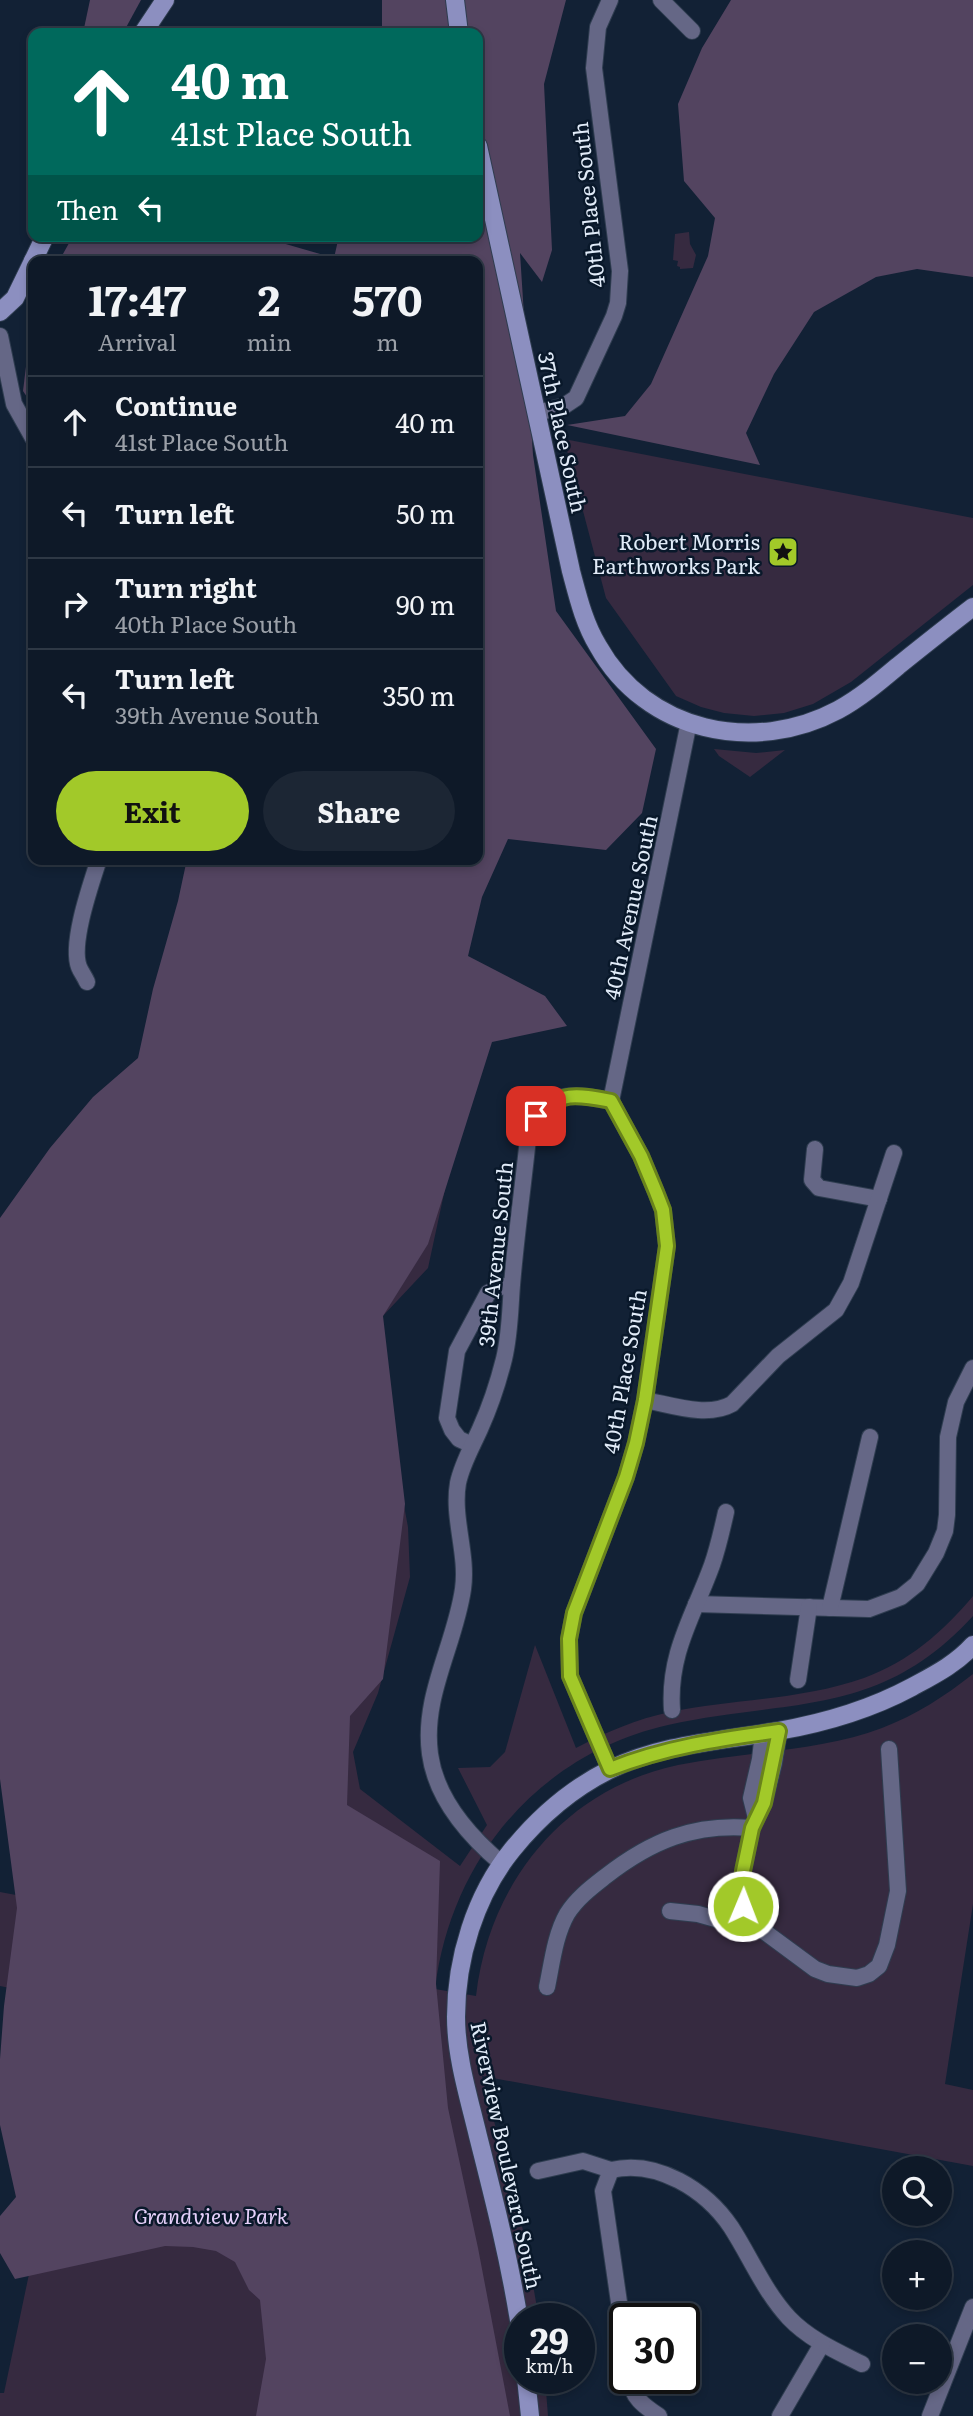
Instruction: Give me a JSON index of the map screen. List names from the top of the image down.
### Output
{
  "streets": {
    "street": [
      "40th Place South",
      "37th Place South",
      "40th Avenue South",
      "39th Avenue South",
      "Riverview Boulevard South"
    ]
  },
  "crossings": [
    ["40th Place South", "37th Place South"],
    ["40th Place South", "40th Avenue South"],
    ["40th Place South", "39th Avenue South"],
    ["40th Place South", "Riverview Boulevard South"],
    ["37th Place South", "40th Avenue South"],
    ["40th Avenue South", "39th Avenue South"],
    ["39th Avenue South", "Riverview Boulevard South"]
  ],
  "parks": ["Grandview Park"],
  "places": {
    "place": ["Robert Morris Earthworks Park"]
  },
  "page": {
    "turn": ["40 m", "41st Place South"],
    "then": "Then",
    "eta": [
      "17:47",
      "Arrival",
      "2",
      "min",
      "570",
      "m"
    ],
    "list": [
      {
        "name": "Continue",
        "note": "41st Place South",
        "value": "40 m"
      },
      {
        "name": "Turn left",
        "value": "50 m"
      },
      {
        "name": "Turn right",
        "note": "40th Place South",
        "value": "90 m"
      },
      {
        "name": "Turn left",
        "note": "39th Avenue South",
        "value": "350 m"
      }
    ],
    "buttons": ["Exit", "Share"],
    "map_buttons": ["+", "−"],
    "speed": "29 km/h",
    "limit": "30"
  }
}
